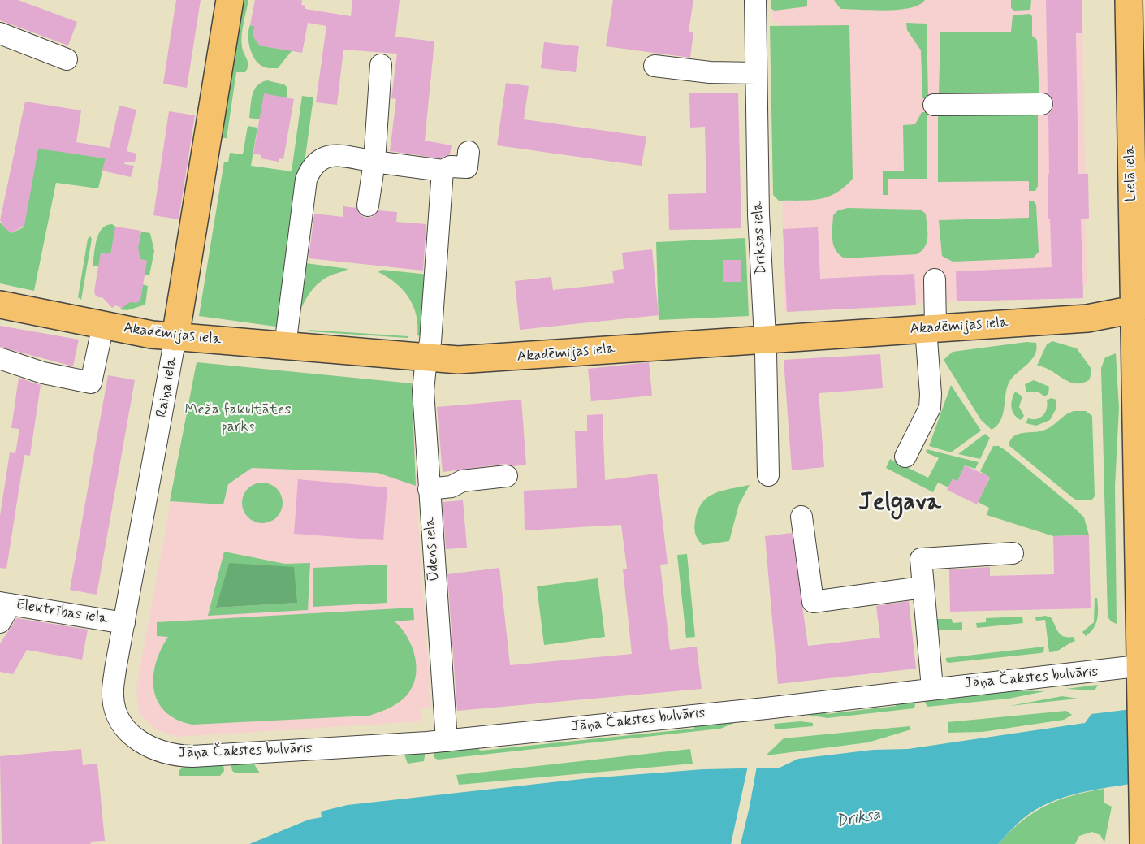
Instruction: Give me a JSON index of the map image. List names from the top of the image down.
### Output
{
  "streets": {
    "main road": ["Lielā iela", "Akadēmijas iela", "Raiņa iela"],
    "street": [
      "Driksas iela",
      "Ūdens iela",
      "Elektrības iela",
      "Jāņa Čakstes bulvāris"
    ]
  },
  "crossings": [
    ["Lielā iela", "Akadēmijas iela"],
    ["Lielā iela", "Jāņa Čakstes bulvāris"],
    ["Driksas iela", "Akadēmijas iela"],
    ["Akadēmijas iela", "Raiņa iela"],
    ["Akadēmijas iela", "Ūdens iela"],
    ["Raiņa iela", "Elektrības iela"],
    ["Raiņa iela", "Jāņa Čakstes bulvāris"],
    ["Ūdens iela", "Jāņa Čakstes bulvāris"]
  ],
  "districts": ["Jelgava"],
  "water": ["Driksa"],
  "parks": ["Meža fakultātes parks"]
}
